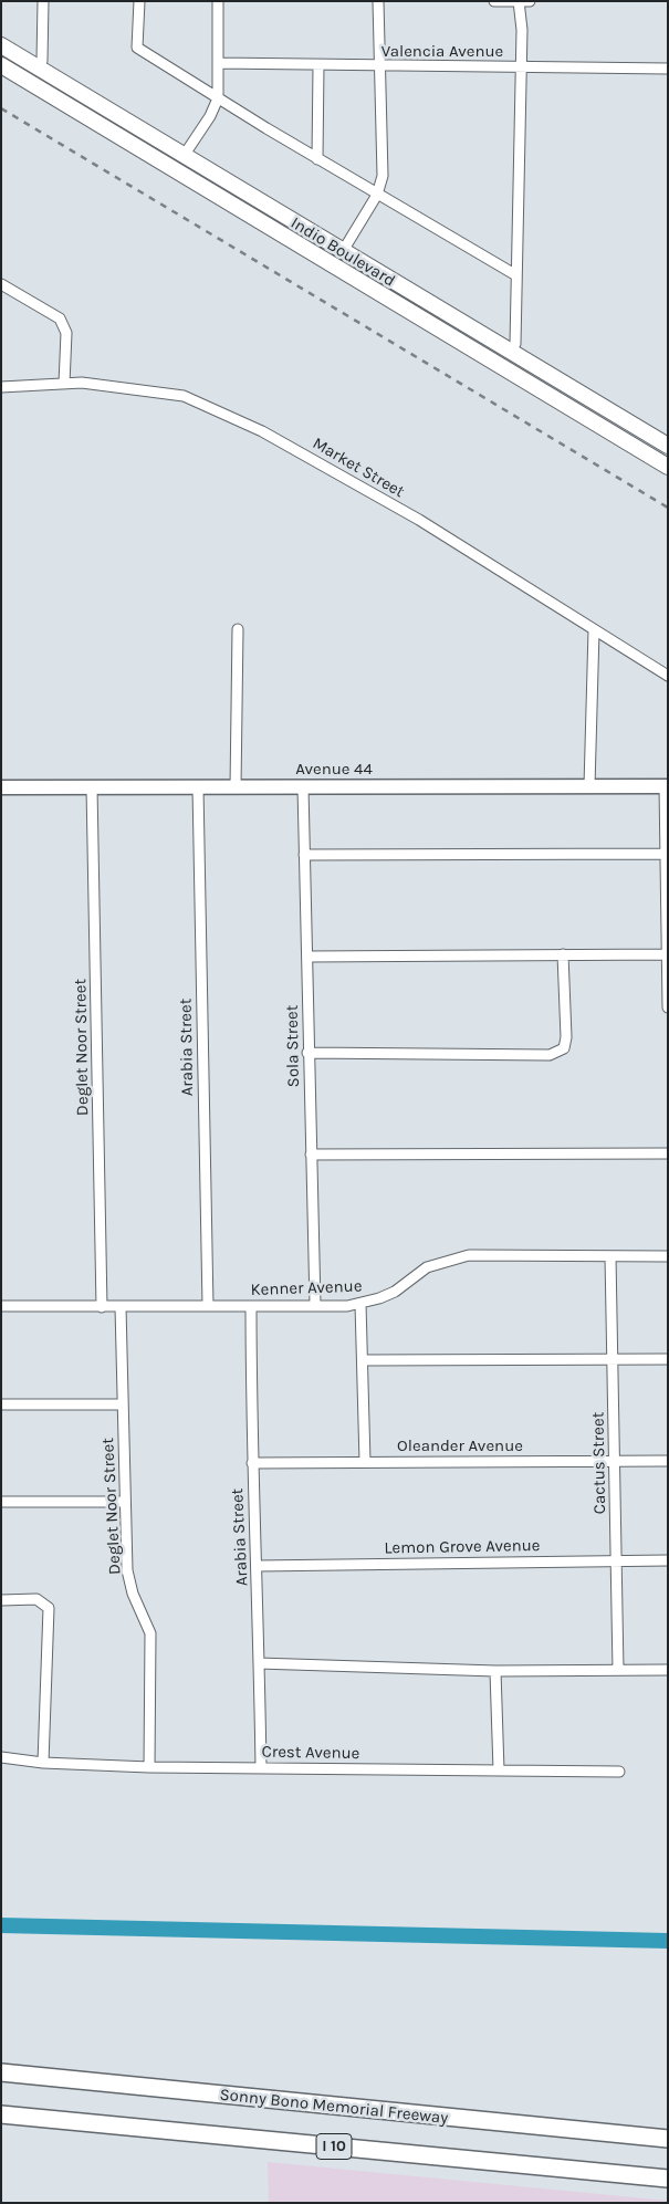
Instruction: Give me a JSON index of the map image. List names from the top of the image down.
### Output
{
  "streets": {
    "highway": ["Sonny Bono Memorial Freeway", "I 10"],
    "main road": ["Indio Boulevard"],
    "street": [
      "Valencia Avenue",
      "Market Street",
      "Avenue 44",
      "Sola Street",
      "Deglet Noor Street",
      "Arabia Street",
      "Kenner Avenue",
      "Oleander Avenue",
      "Cactus Street",
      "Lemon Grove Avenue",
      "Crest Avenue"
    ]
  },
  "crossings": [
    ["Avenue 44", "Sola Street"],
    ["Avenue 44", "Deglet Noor Street"],
    ["Avenue 44", "Arabia Street"],
    ["Sola Street", "Kenner Avenue"],
    ["Deglet Noor Street", "Kenner Avenue"],
    ["Deglet Noor Street", "Crest Avenue"],
    ["Arabia Street", "Kenner Avenue"],
    ["Arabia Street", "Oleander Avenue"],
    ["Arabia Street", "Lemon Grove Avenue"],
    ["Arabia Street", "Crest Avenue"],
    ["Kenner Avenue", "Cactus Street"],
    ["Oleander Avenue", "Cactus Street"],
    ["Cactus Street", "Lemon Grove Avenue"]
  ]
}
